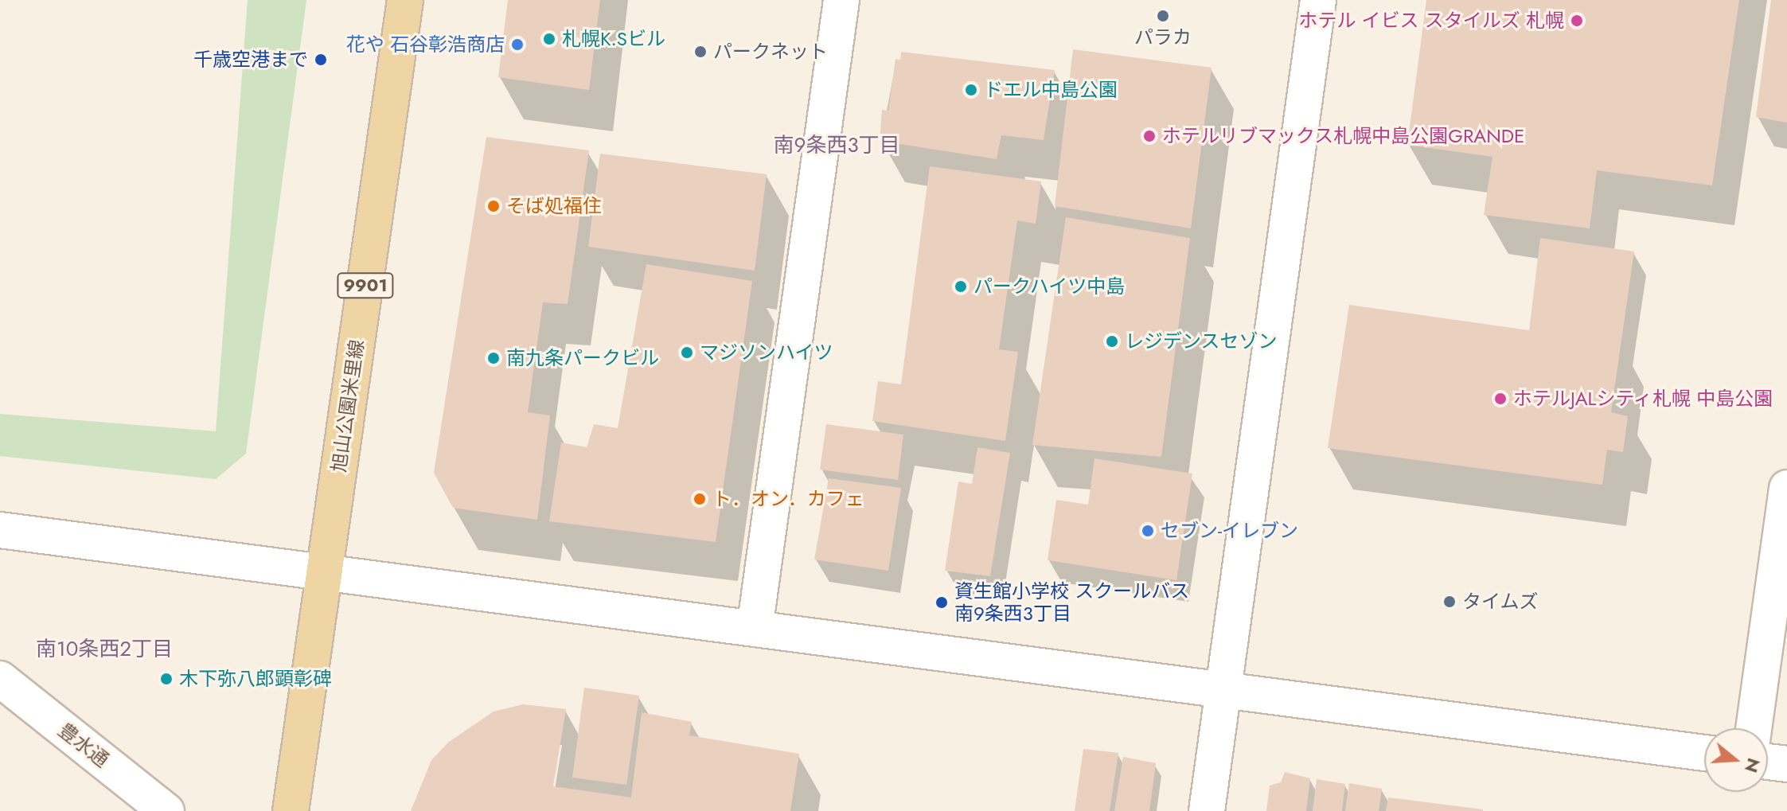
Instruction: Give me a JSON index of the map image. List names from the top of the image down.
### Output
{
  "streets": {
    "main road": ["9901", "旭山公園米里線"],
    "street": ["豊水通"]
  },
  "districts": ["南9条西3丁目", "南10条西2丁目"],
  "places": [
    "パラカ",
    "ホテル イビス スタイルズ 札幌",
    "札幌K.Sビル",
    "花や 石谷彰浩商店",
    "パークネット",
    "千歳空港まで",
    "ドエル中島公園",
    "ホテルリブマックス札幌中島公園GRANDE",
    "そば処福住",
    "パークハイツ中島",
    "レジデンスセゾン",
    "マジソンハイツ",
    "南九条パークビル",
    "ホテルJALシティ札幌 中島公園",
    "ト．オン．カフェ",
    "セブン-イレブン",
    "タイムズ",
    "資生館小学校 スクールバス 南9条西3丁目",
    "木下弥八郎顕彰碑"
  ],
  "north": "right"
}
